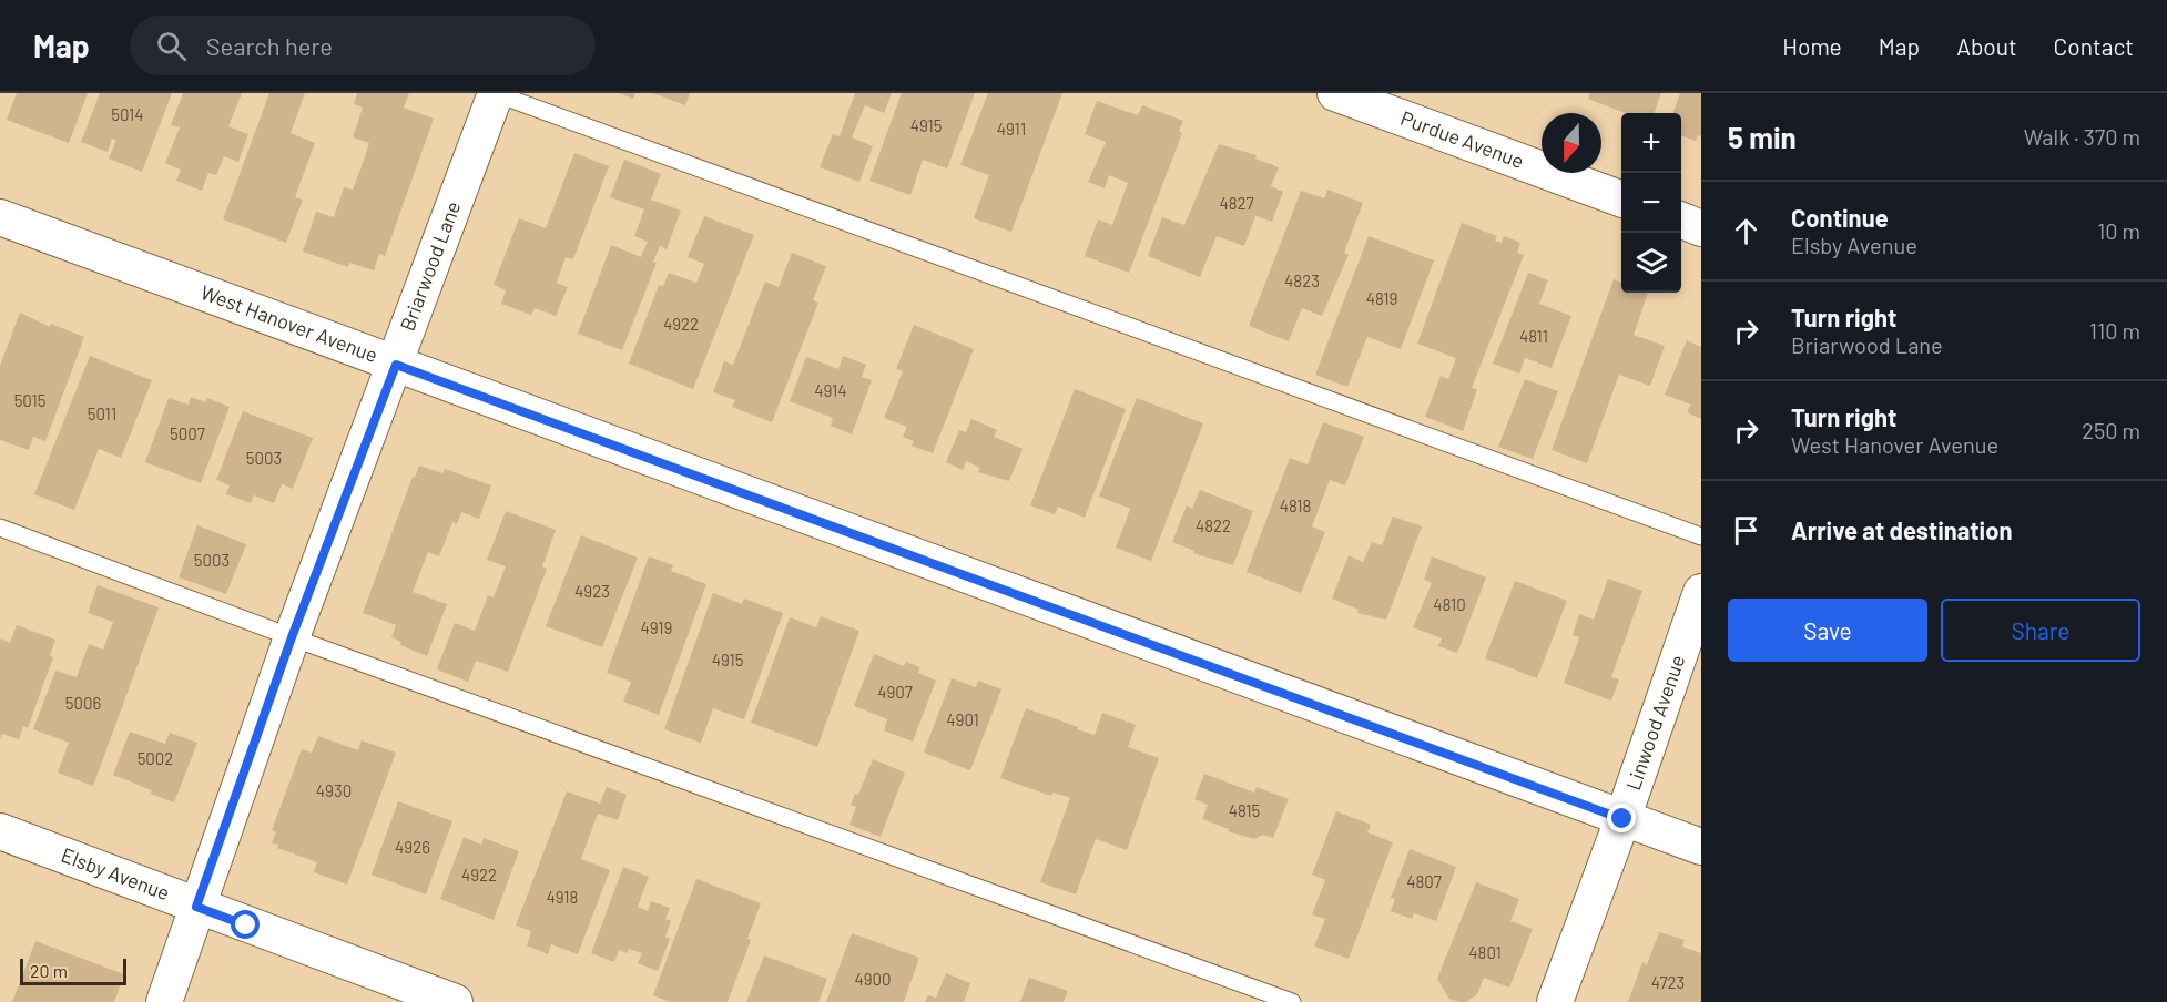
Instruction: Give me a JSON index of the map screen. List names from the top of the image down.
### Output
{
  "streets": {
    "street": [
      "Purdue Avenue",
      "Briarwood Lane",
      "West Hanover Avenue",
      "Linwood Avenue",
      "Elsby Avenue"
    ]
  },
  "crossings": [
    ["Briarwood Lane", "West Hanover Avenue"],
    ["Briarwood Lane", "Elsby Avenue"],
    ["West Hanover Avenue", "Linwood Avenue"]
  ],
  "house_numbers": [
    "5014",
    "4915",
    "4911",
    "4827",
    "4823",
    "4819",
    "4922",
    "4811",
    "4914",
    "5015",
    "5011",
    "5007",
    "5003",
    "4818",
    "4822",
    "5003",
    "4923",
    "4810",
    "4919",
    "4915",
    "4907",
    "5006",
    "4901",
    "5002",
    "4930",
    "4815",
    "4926",
    "4922",
    "4807",
    "4918",
    "4801",
    "4900",
    "4723"
  ],
  "scale_bar": "20 m",
  "north": "bottom",
  "page": {
    "header": "Map",
    "search": "Search here",
    "nav": [
      "Home",
      "Map",
      "About",
      "Contact"
    ],
    "heading": ["5 min", "Walk · 370 m"],
    "map_buttons": ["+", "−"],
    "list": [
      ["Continue", "Elsby Avenue", "10 m"],
      ["Turn right", "Briarwood Lane", "110 m"],
      ["Turn right", "West Hanover Avenue", "250 m"],
      "Arrive at destination"
    ],
    "buttons": ["Save", "Share"],
    "scale": "20 m"
  }
}
